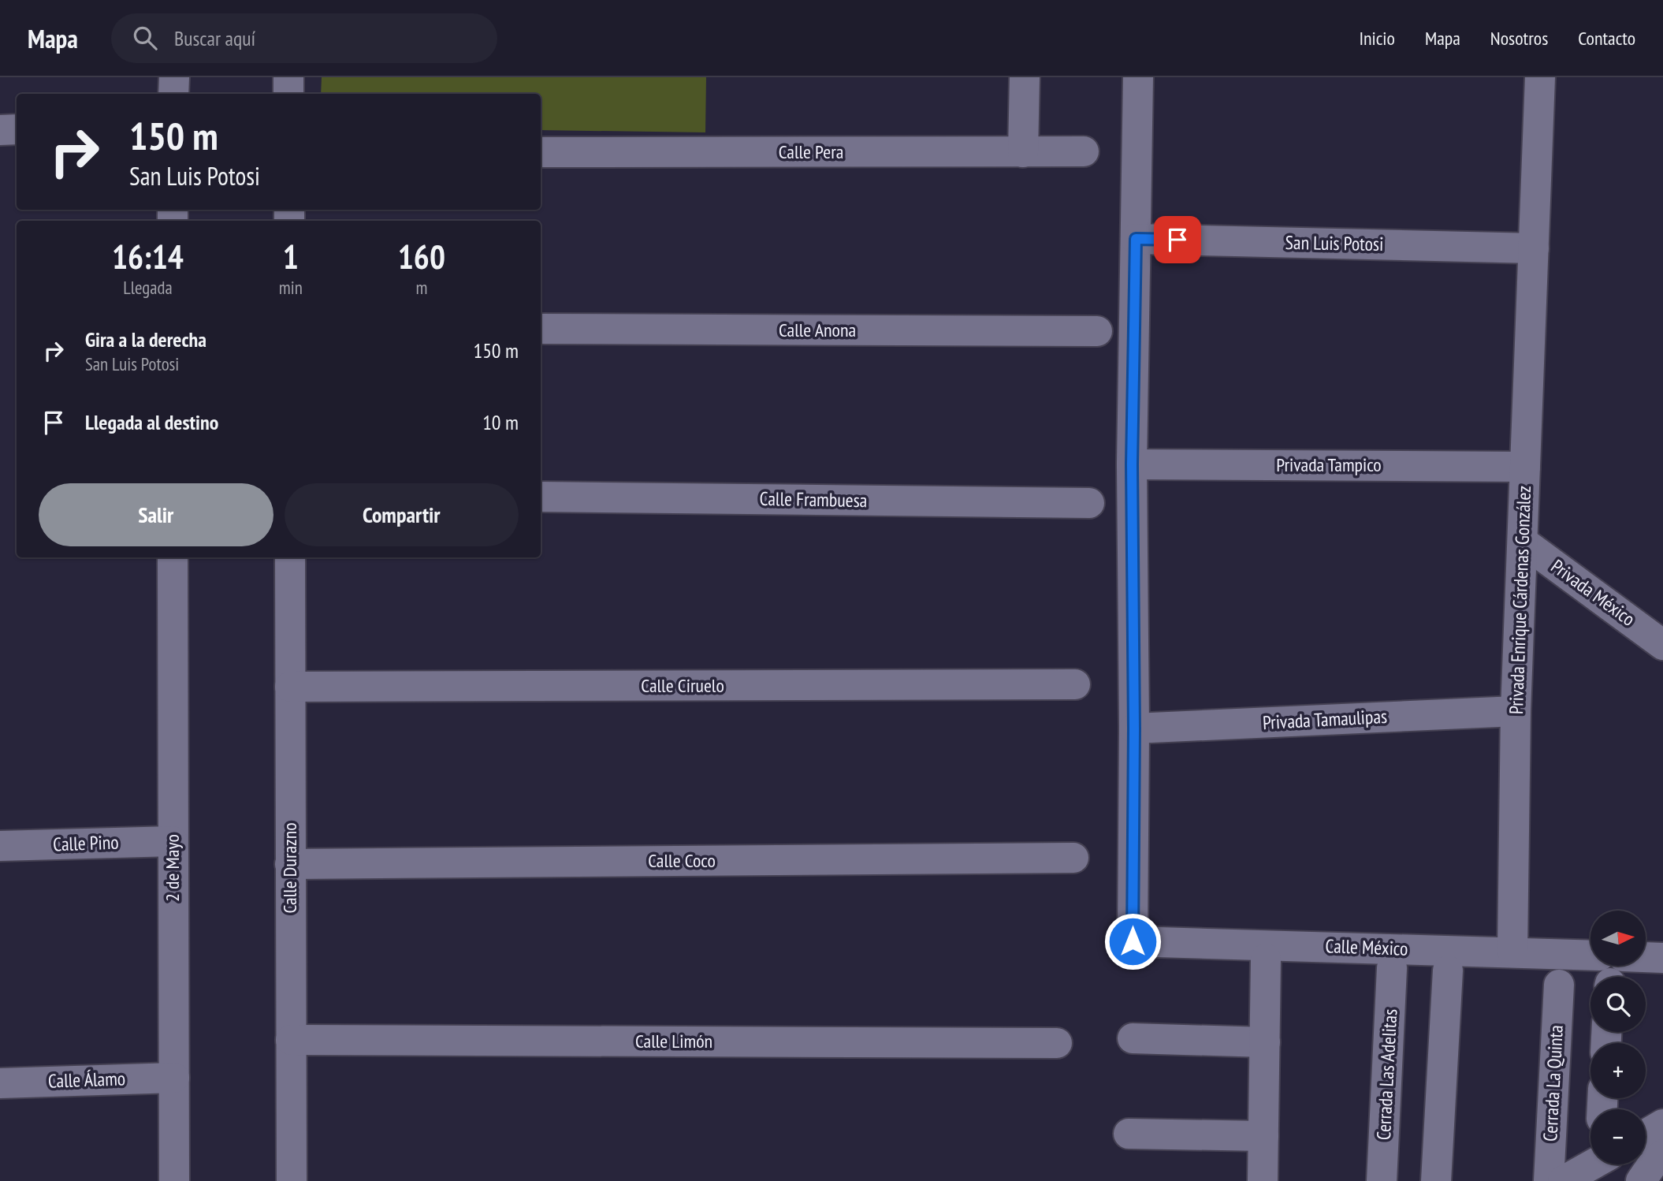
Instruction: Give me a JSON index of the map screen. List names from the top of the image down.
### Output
{
  "streets": {
    "street": [
      "Calle Pera",
      "San Luis Potosi",
      "Calle Anona",
      "Privada Tampico",
      "Calle Frambuesa",
      "Privada México",
      "Privada Enrique Cárdenas González",
      "Calle Ciruelo",
      "Privada Tamaulipas",
      "Calle Pino",
      "Calle Coco",
      "2 de Mayo",
      "Calle Durazno",
      "Calle México",
      "Calle Limón",
      "Cerrada Las Adelitas",
      "Calle Álamo",
      "Cerrada La Quinta"
    ]
  },
  "crossings": [
    ["San Luis Potosi", "Privada Enrique Cárdenas González"],
    ["Privada Tampico", "Privada Enrique Cárdenas González"],
    ["Privada México", "Privada Enrique Cárdenas González"],
    ["Privada Enrique Cárdenas González", "Privada Tamaulipas"],
    ["Privada Enrique Cárdenas González", "Calle México"],
    ["Calle Ciruelo", "Calle Durazno"],
    ["Privada Tamaulipas", "Calle México"],
    ["Calle Pino", "2 de Mayo"],
    ["Calle Coco", "Calle Durazno"],
    ["2 de Mayo", "Calle Álamo"],
    ["Calle Durazno", "Calle Limón"]
  ],
  "north": "right",
  "page": {
    "header": "Mapa",
    "search": "Buscar aquí",
    "nav": [
      "Inicio",
      "Mapa",
      "Nosotros",
      "Contacto"
    ],
    "turn": ["150 m", "San Luis Potosi"],
    "eta": [
      "16:14",
      "Llegada",
      "1",
      "min",
      "160",
      "m"
    ],
    "list": [
      {
        "name": "Gira a la derecha",
        "note": "San Luis Potosi",
        "value": "150 m"
      },
      {
        "name": "Llegada al destino",
        "value": "10 m"
      }
    ],
    "buttons": ["Salir", "Compartir"],
    "map_buttons": ["+", "−"]
  }
}
